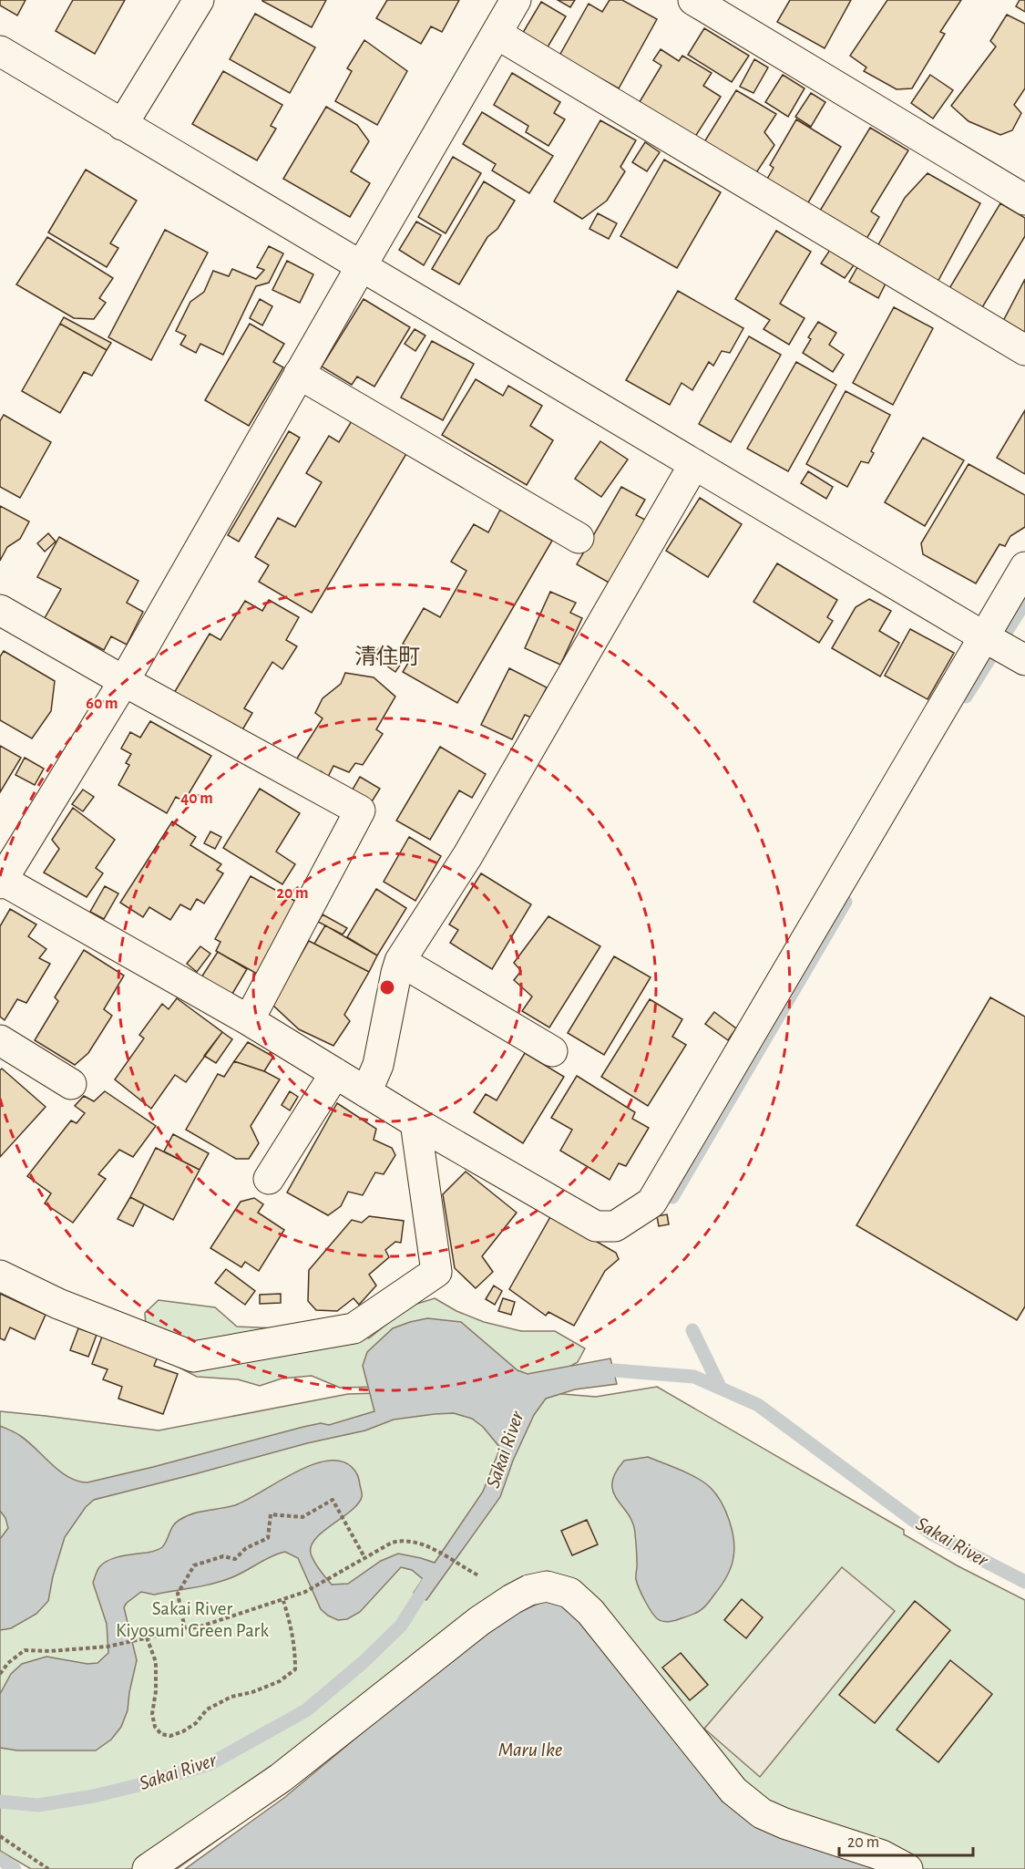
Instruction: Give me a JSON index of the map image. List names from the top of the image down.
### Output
{
  "districts": ["清住町"],
  "water": ["Sakai River", "Maru Ike"],
  "parks": ["Sakai River Kiyosumi Green Park"],
  "scale_bar": "20 m",
  "rings": ["60 m", "40 m", "20 m"]
}
